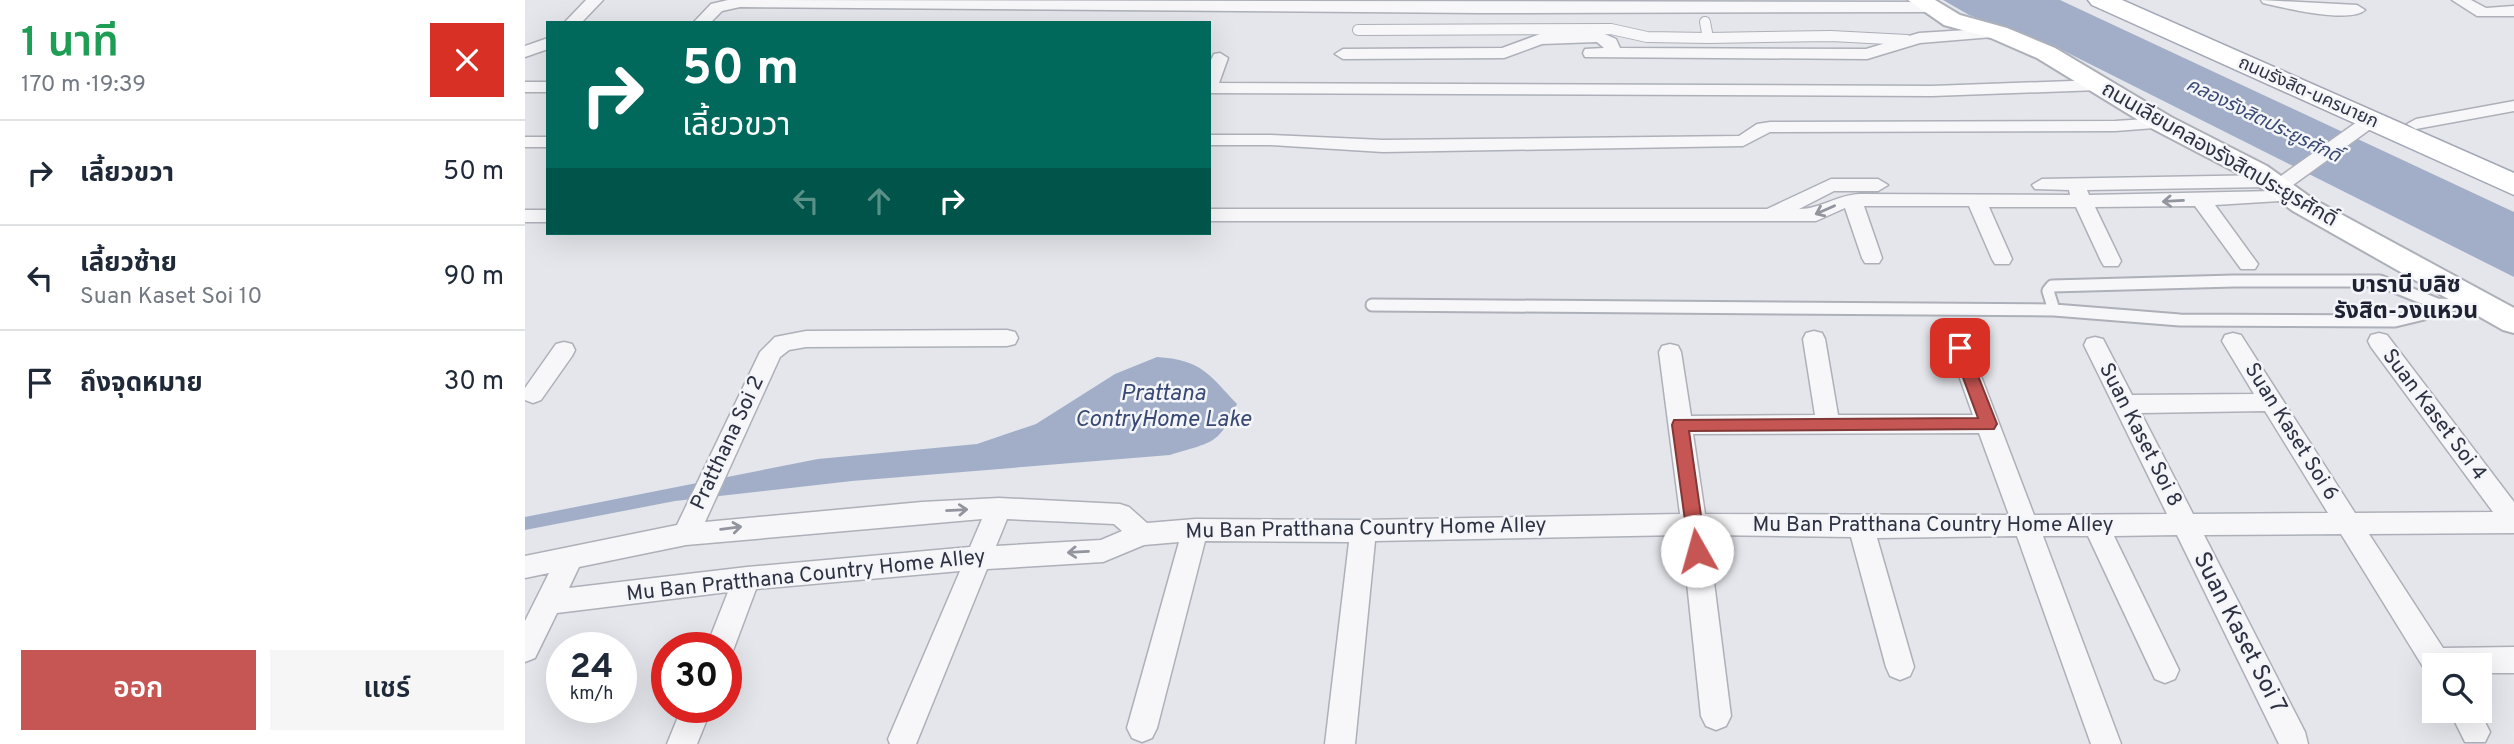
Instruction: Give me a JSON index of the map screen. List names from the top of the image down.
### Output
{
  "streets": {
    "main road": ["ถนนรังสิต-นครนายก"],
    "street": [
      "ถนนเลียบคลองรังสิตประยูรศักดิ์",
      "Suan Kaset Soi 4",
      "Suan Kaset Soi 6",
      "Suan Kaset Soi 8",
      "Pratthana Soi 2",
      "Mu Ban Pratthana Country Home Alley",
      "Suan Kaset Soi 7"
    ]
  },
  "crossings": [
    ["Suan Kaset Soi 4", "Mu Ban Pratthana Country Home Alley"],
    ["Suan Kaset Soi 6", "Mu Ban Pratthana Country Home Alley"],
    ["Suan Kaset Soi 8", "Mu Ban Pratthana Country Home Alley"],
    ["Suan Kaset Soi 8", "Suan Kaset Soi 7"],
    ["Mu Ban Pratthana Country Home Alley", "Suan Kaset Soi 7"]
  ],
  "districts": ["บารานี บลิซ รังสิต-วงแหวน"],
  "water": ["คลองรังสิตประยูรศักดิ์", "Prattana ContryHome Lake"],
  "page": {
    "heading": ["1 นาที", "170 m · 19:39"],
    "turn": ["50 m", "เลี้ยวขวา"],
    "list": [
      {
        "name": "เลี้ยวขวา",
        "value": "50 m"
      },
      {
        "name": "เลี้ยวซ้าย",
        "note": "Suan Kaset Soi 10",
        "value": "90 m"
      },
      {
        "name": "ถึงจุดหมาย",
        "value": "30 m"
      }
    ],
    "speed": "24 km/h",
    "limit": "30",
    "buttons": ["ออก", "แชร์"]
  }
}
